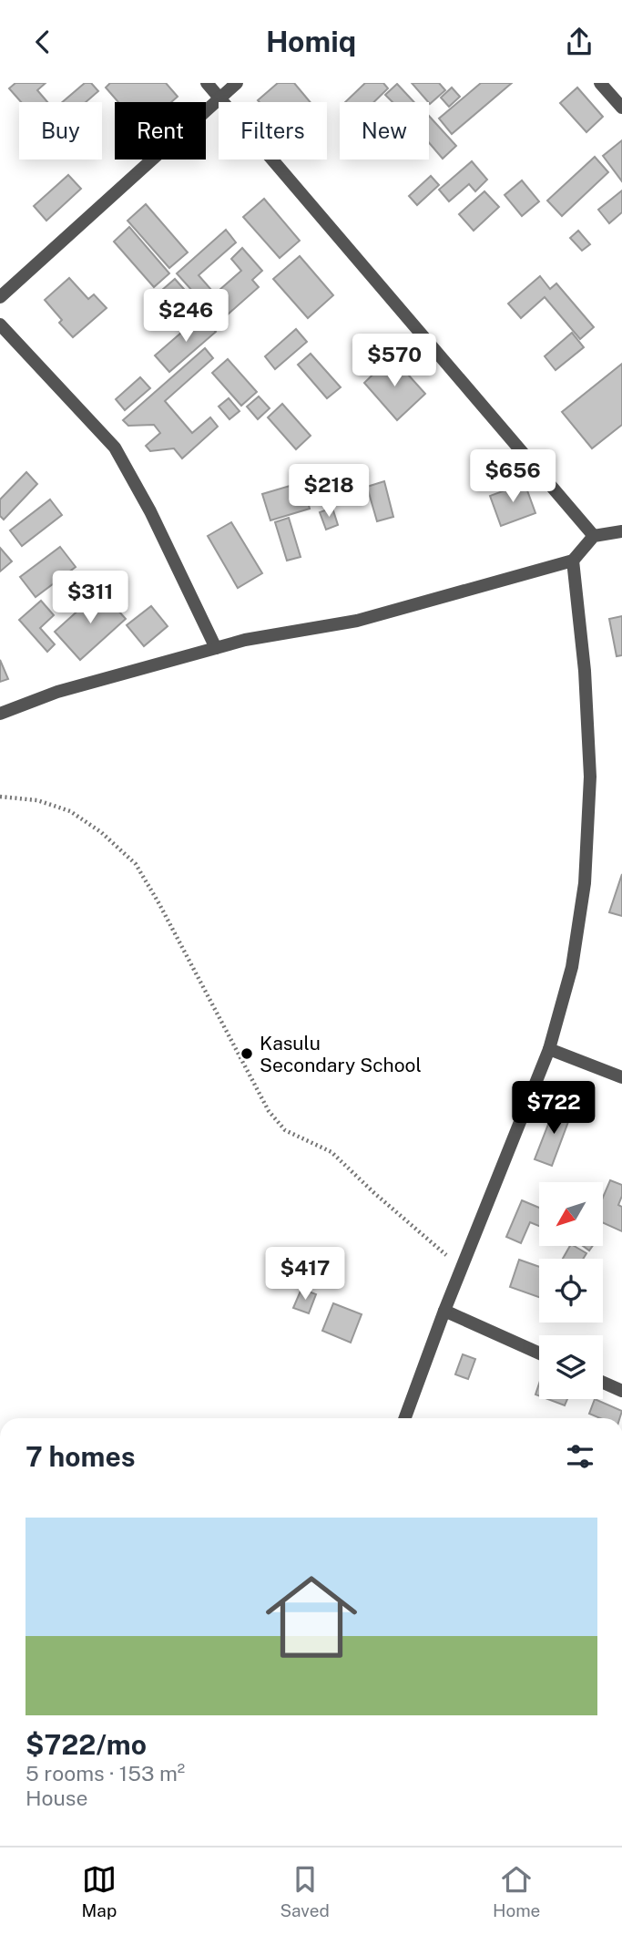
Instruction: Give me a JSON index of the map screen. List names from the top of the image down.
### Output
{
  "places": ["Kasulu Secondary School"],
  "north": "bottom left",
  "page": {
    "header": "Homiq",
    "chip": [
      "Buy",
      "Rent",
      "Filters",
      "New"
    ],
    "price": [
      "$246",
      "$570",
      "$656",
      "$218",
      "$311",
      "$722",
      "$417"
    ],
    "heading": "7 homes",
    "list": [
      {
        "name": "$722/mo",
        "note": "5 rooms · 153 m² · House"
      }
    ],
    "tabs": ["Map", "Saved", "Home"]
  }
}
